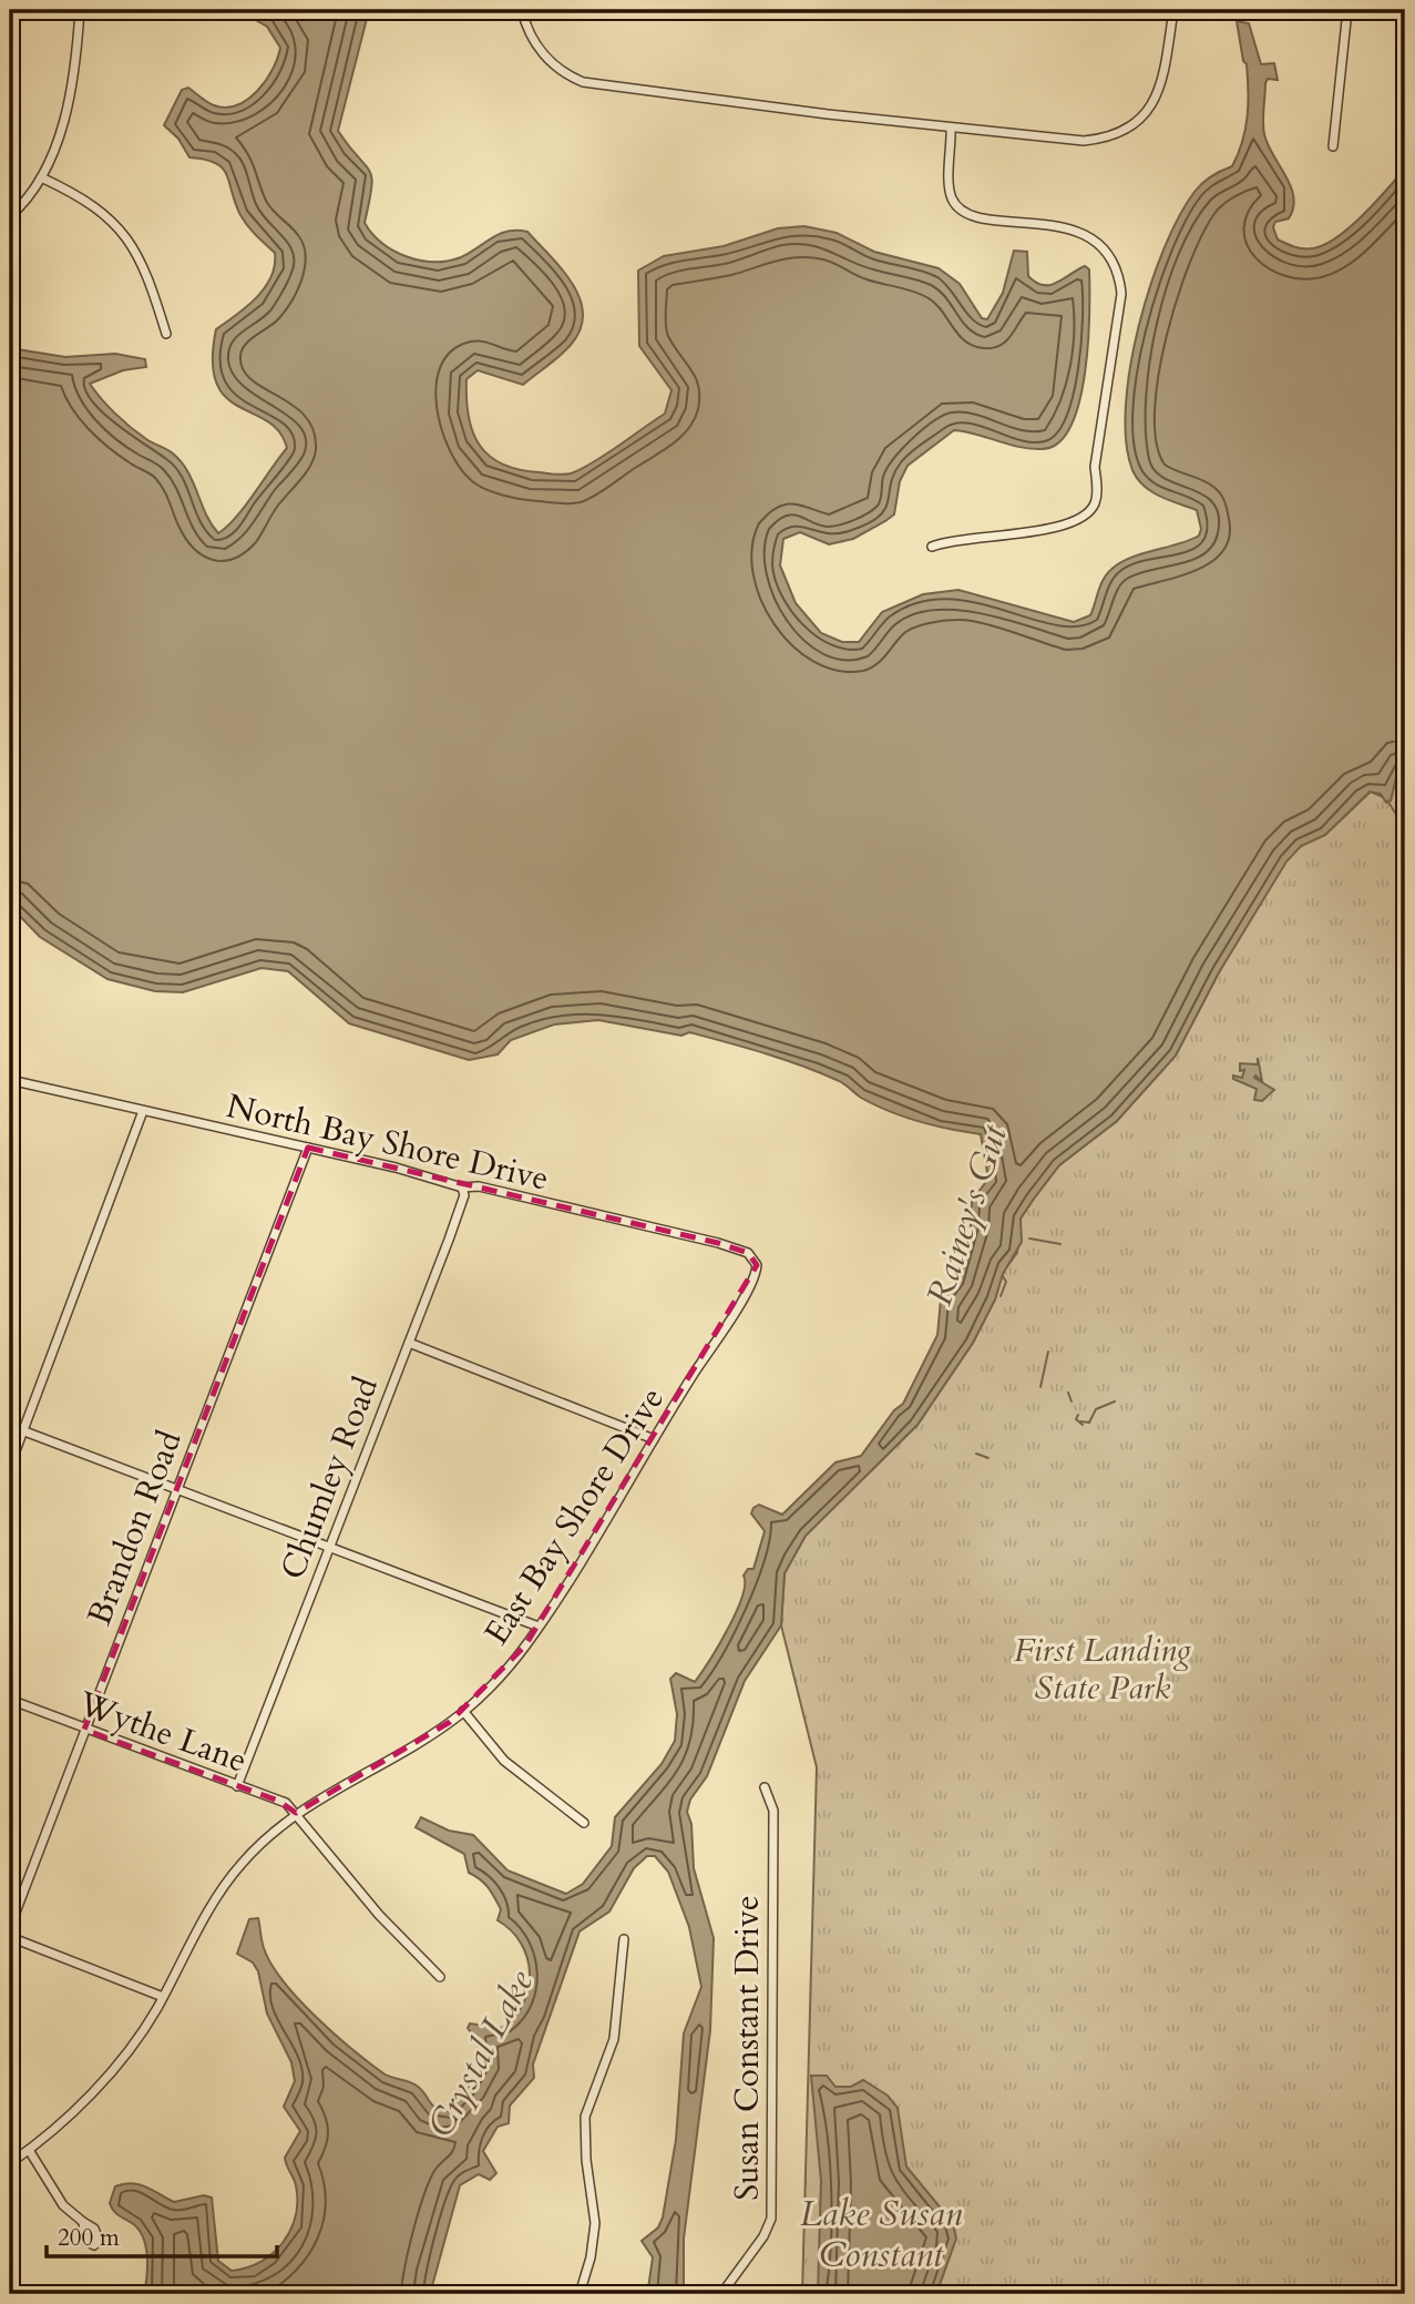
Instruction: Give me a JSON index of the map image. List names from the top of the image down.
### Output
{
  "streets": {
    "street": [
      "North Bay Shore Drive",
      "Chumley Road",
      "East Bay Shore Drive",
      "Brandon Road",
      "Wythe Lane",
      "Susan Constant Drive"
    ]
  },
  "crossings": [
    ["North Bay Shore Drive", "Chumley Road"],
    ["North Bay Shore Drive", "East Bay Shore Drive"],
    ["North Bay Shore Drive", "Brandon Road"],
    ["Chumley Road", "Wythe Lane"],
    ["East Bay Shore Drive", "Wythe Lane"],
    ["Brandon Road", "Wythe Lane"]
  ],
  "water": ["Rainey's Gut", "Crystal Lake", "Lake Susan Constant"],
  "parks": ["First Landing State Park"],
  "scale_bar": "200 m"
}
